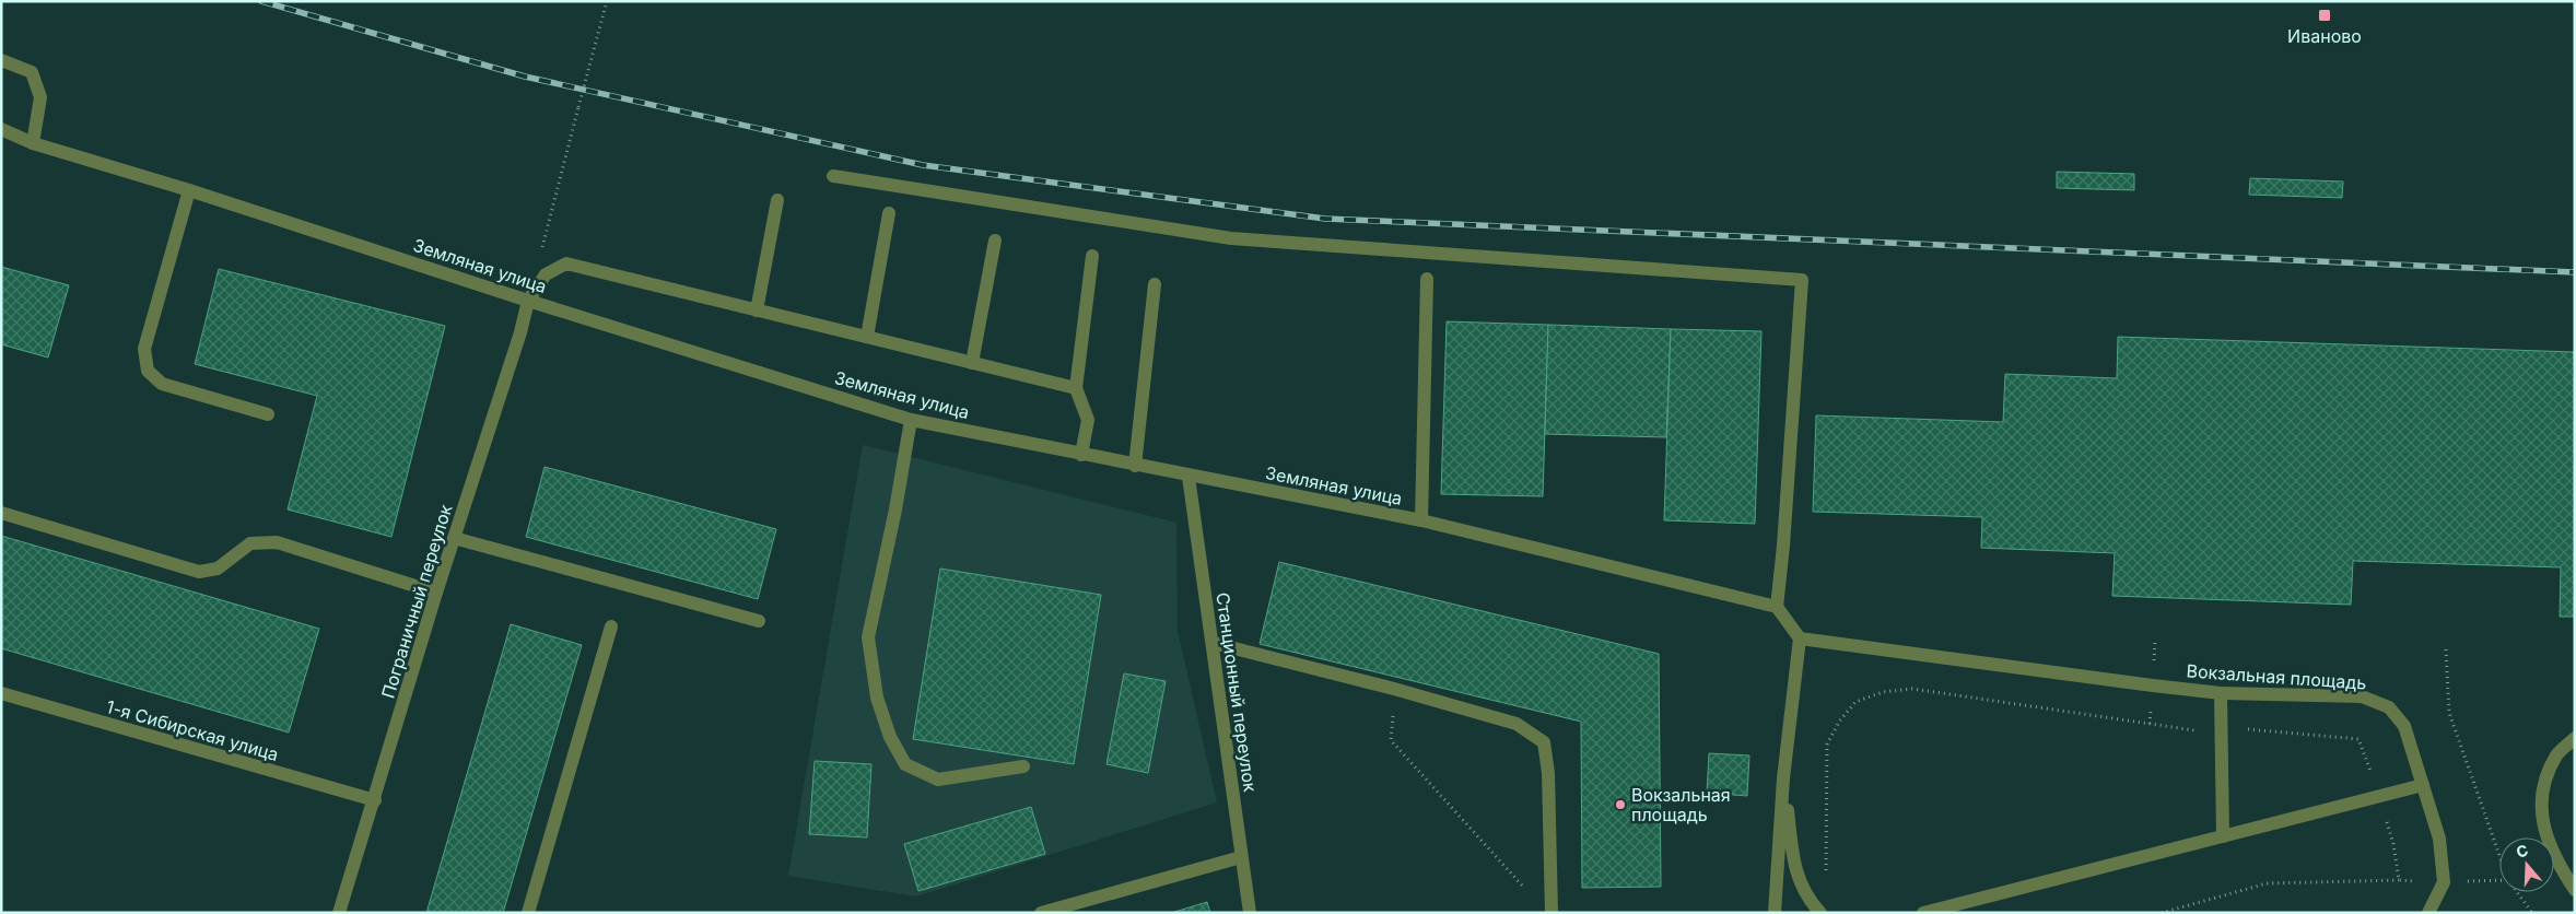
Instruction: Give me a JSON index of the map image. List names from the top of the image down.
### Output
{
  "streets": {
    "street": [
      "Земляная улица",
      "Пограничный переулок",
      "Вокзальная площадь",
      "Станционный переулок",
      "1-я Сибирская улица"
    ]
  },
  "crossings": [
    ["Земляная улица", "Пограничный переулок"],
    ["Земляная улица", "Станционный переулок"],
    ["Пограничный переулок", "1-я Сибирская улица"]
  ],
  "places": {
    "transit": ["Иваново"],
    "other": ["Вокзальная площадь"]
  },
  "north": "top"
}
